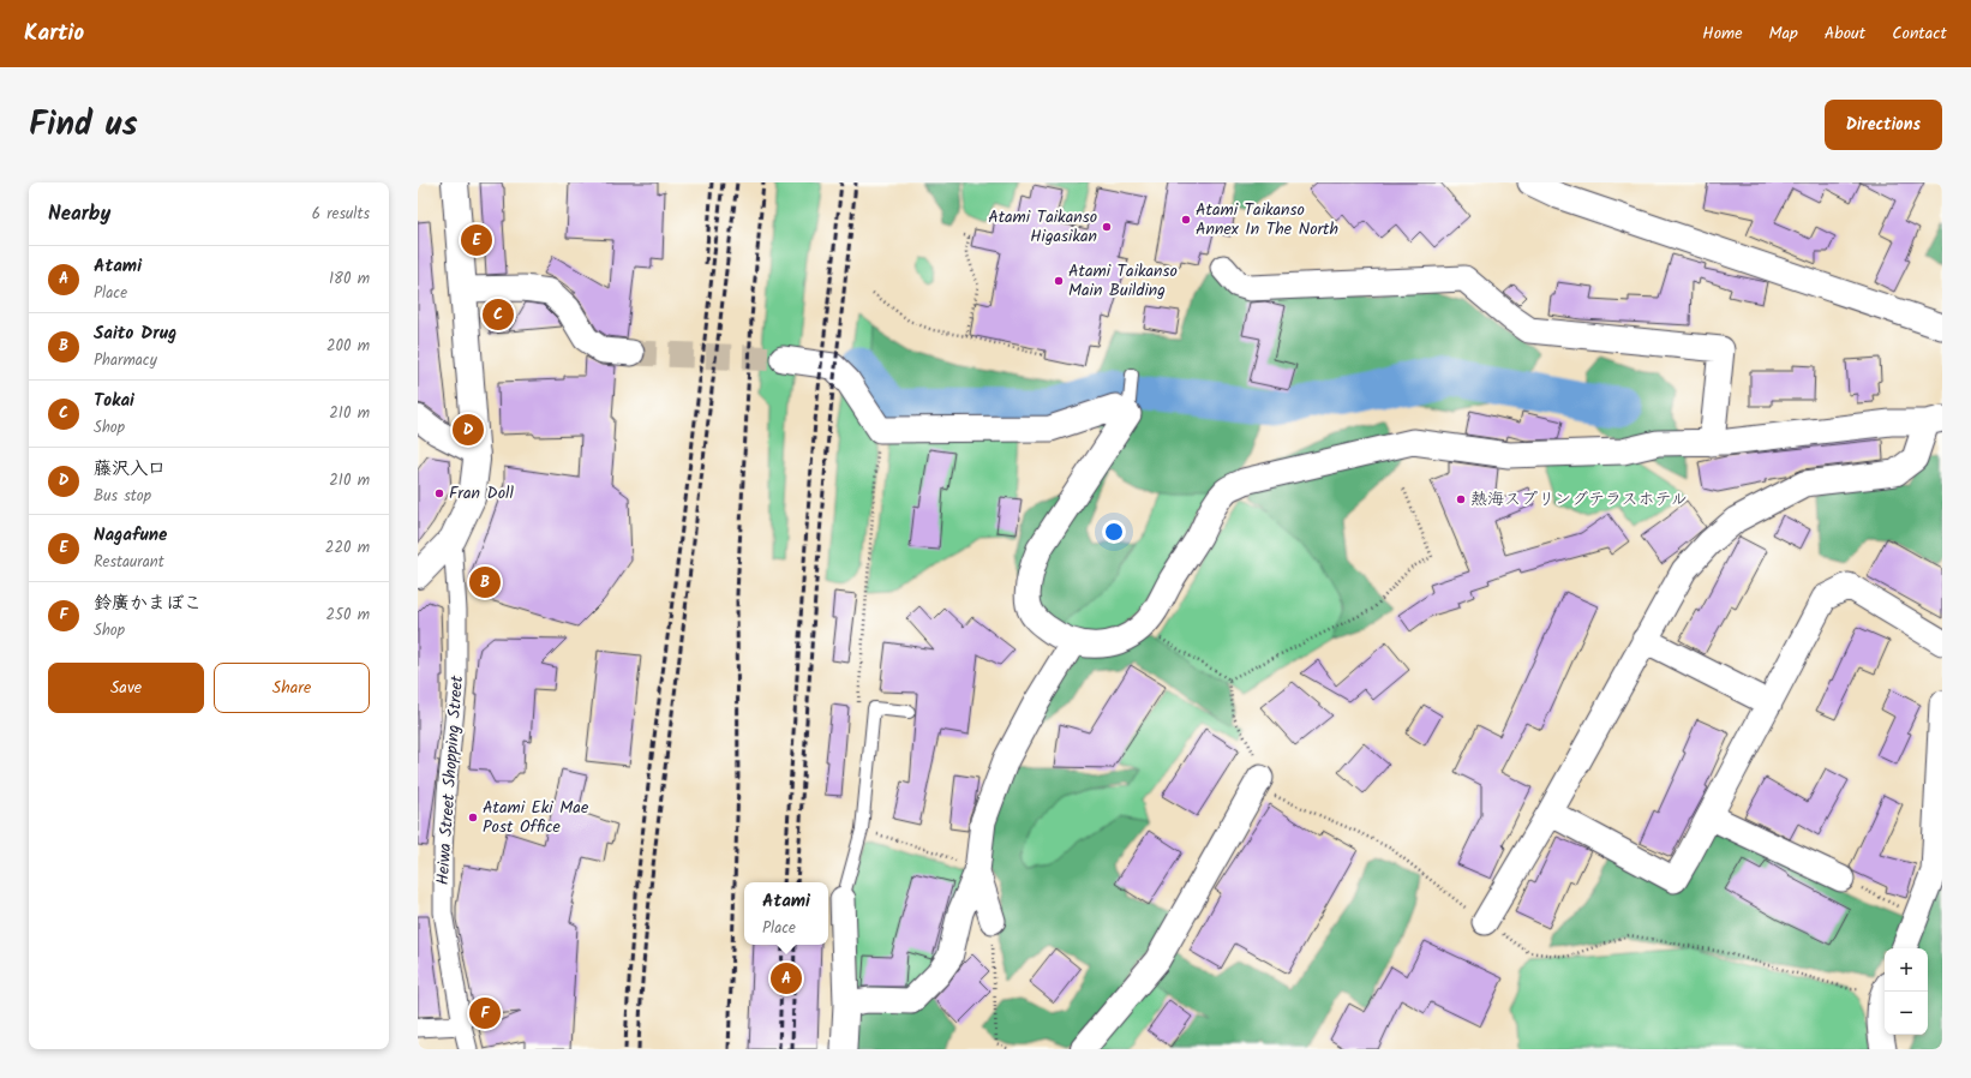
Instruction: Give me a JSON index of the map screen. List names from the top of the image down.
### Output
{
  "streets": {
    "street": ["Heiwa Street Shopping Street"]
  },
  "places": [
    "Atami Taikanso Annex In The North",
    "Atami Taikanso Higasikan",
    "Atami Taikanso Main Building",
    "Fran Doll",
    "熱海スプリングテラスホテル",
    "Atami Eki Mae Post Office"
  ],
  "page": {
    "header": "Kartio",
    "nav": [
      "Home",
      "Map",
      "About",
      "Contact"
    ],
    "title": "Find us",
    "buttons": [
      "Directions",
      ["Save", "Share"]
    ],
    "heading": ["Nearby", "6 results"],
    "pins": [
      "E",
      "C",
      "D",
      "B",
      "A",
      "F"
    ],
    "list": [
      {
        "mark": "A",
        "name": "Atami",
        "note": "Place",
        "value": "180 m"
      },
      {
        "mark": "B",
        "name": "Saito Drug",
        "note": "Pharmacy",
        "value": "200 m"
      },
      {
        "mark": "C",
        "name": "Tokai",
        "note": "Shop",
        "value": "210 m"
      },
      {
        "mark": "D",
        "name": "藤沢入口",
        "note": "Bus stop",
        "value": "210 m"
      },
      {
        "mark": "E",
        "name": "Nagafune",
        "note": "Restaurant",
        "value": "220 m"
      },
      {
        "mark": "F",
        "name": "鈴廣かまぼこ",
        "note": "Shop",
        "value": "250 m"
      }
    ],
    "popup": ["Atami", "Place"],
    "map_buttons": ["+", "−"]
  }
}
